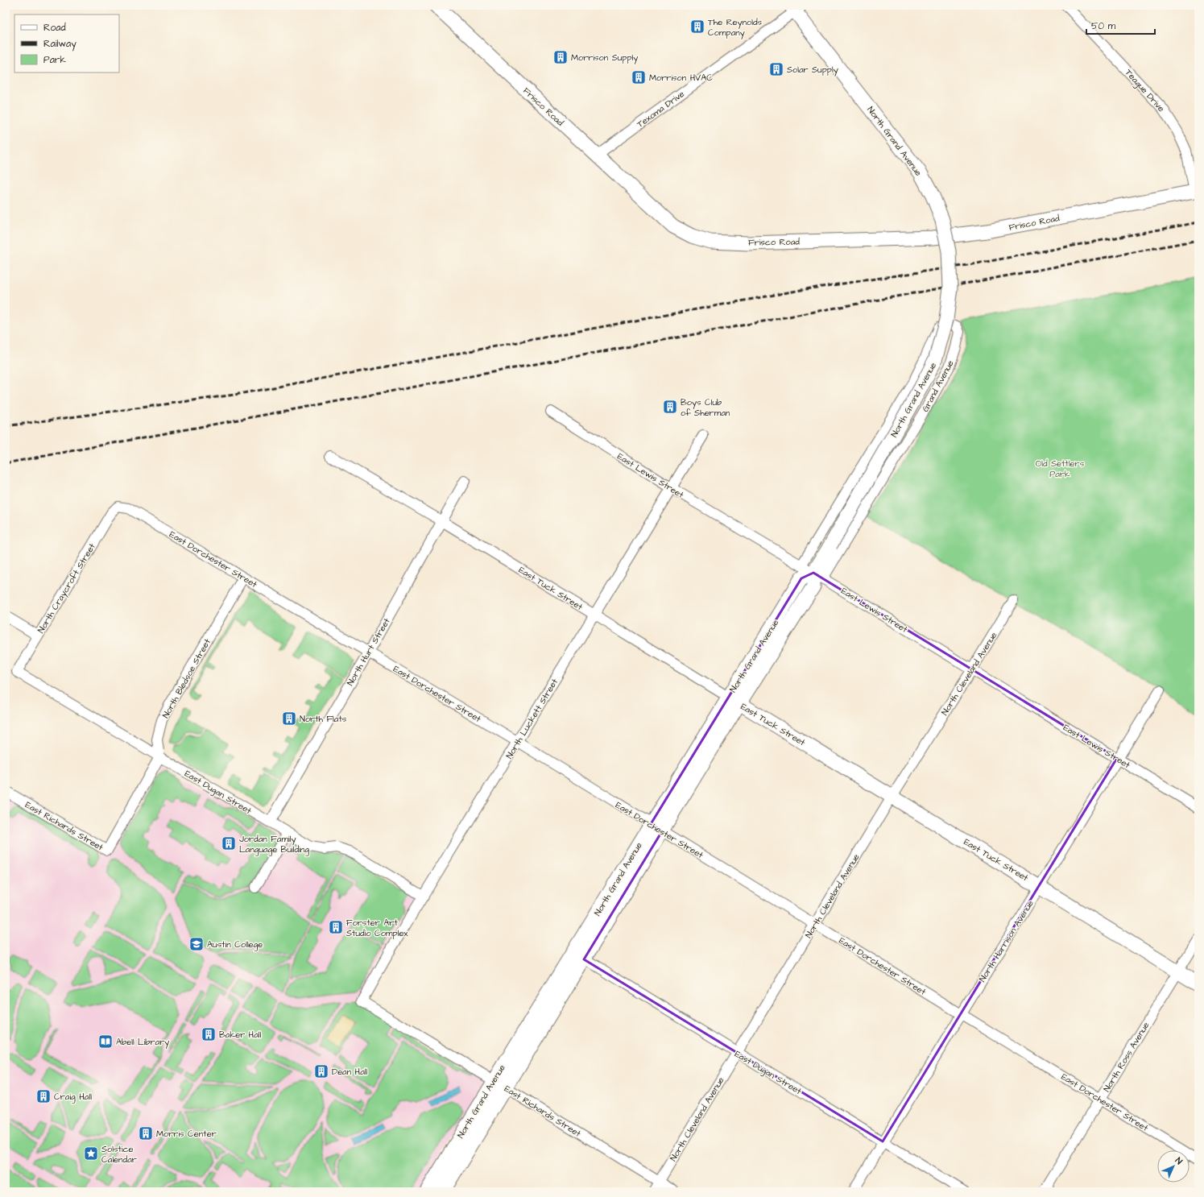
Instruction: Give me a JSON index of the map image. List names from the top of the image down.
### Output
{
  "streets": {
    "main road": ["Frisco Road", "North Grand Avenue", "East Tuck Street"],
    "street": [
      "Teague Drive",
      "Texoma Drive",
      "Grand Avenue",
      "East Lewis Street",
      "East Dorchester Street",
      "North Craycroft Street",
      "North Hurt Street",
      "North Cleveland Avenue",
      "North Bledsoe Street",
      "North Luckett Street",
      "East Dugan Street",
      "East Richards Street",
      "North Harrison Avenue",
      "North Ross Avenue"
    ]
  },
  "crossings": [
    ["Teague Drive", "Frisco Road"],
    ["Frisco Road", "Texoma Drive"],
    ["Texoma Drive", "North Grand Avenue"],
    ["North Grand Avenue", "Grand Avenue"],
    ["North Grand Avenue", "East Lewis Street"],
    ["North Grand Avenue", "East Dorchester Street"],
    ["North Grand Avenue", "East Tuck Street"],
    ["North Grand Avenue", "East Dugan Street"],
    ["North Grand Avenue", "East Richards Street"],
    ["Grand Avenue", "East Lewis Street"],
    ["East Lewis Street", "North Cleveland Avenue"],
    ["East Lewis Street", "North Luckett Street"],
    ["East Lewis Street", "North Harrison Avenue"],
    ["East Dorchester Street", "North Craycroft Street"],
    ["East Dorchester Street", "North Hurt Street"],
    ["East Dorchester Street", "North Cleveland Avenue"],
    ["East Dorchester Street", "North Bledsoe Street"],
    ["East Dorchester Street", "North Luckett Street"],
    ["East Dorchester Street", "North Harrison Avenue"],
    ["East Dorchester Street", "North Ross Avenue"],
    ["North Craycroft Street", "East Dugan Street"],
    ["East Tuck Street", "North Hurt Street"],
    ["East Tuck Street", "North Cleveland Avenue"],
    ["East Tuck Street", "North Luckett Street"],
    ["East Tuck Street", "North Harrison Avenue"],
    ["East Tuck Street", "North Ross Avenue"],
    ["North Hurt Street", "East Dugan Street"],
    ["North Cleveland Avenue", "East Dugan Street"],
    ["North Cleveland Avenue", "East Richards Street"],
    ["North Bledsoe Street", "East Dugan Street"],
    ["North Bledsoe Street", "East Richards Street"],
    ["North Luckett Street", "East Dugan Street"],
    ["North Luckett Street", "East Richards Street"],
    ["East Dugan Street", "East Richards Street"],
    ["East Dugan Street", "North Harrison Avenue"]
  ],
  "parks": ["Old Settlers Park"],
  "places": {
    "building": [
      "The Reynolds Company",
      "Morrison Supply",
      "Solar Supply",
      "Morrison HVAC",
      "Boys Club of Sherman",
      "North Flats",
      "Jordan Family Language Building",
      "Forster Art Studio Complex",
      "Baker Hall",
      "Dean Hall",
      "Craig Hall",
      "Morris Center"
    ],
    "school or university": ["Austin College"],
    "library": ["Abell Library"],
    "place": ["Solstice Calendar"]
  },
  "legend": ["Road", "Railway", "Park"],
  "scale_bar": "50 m",
  "north": "top right"
}
